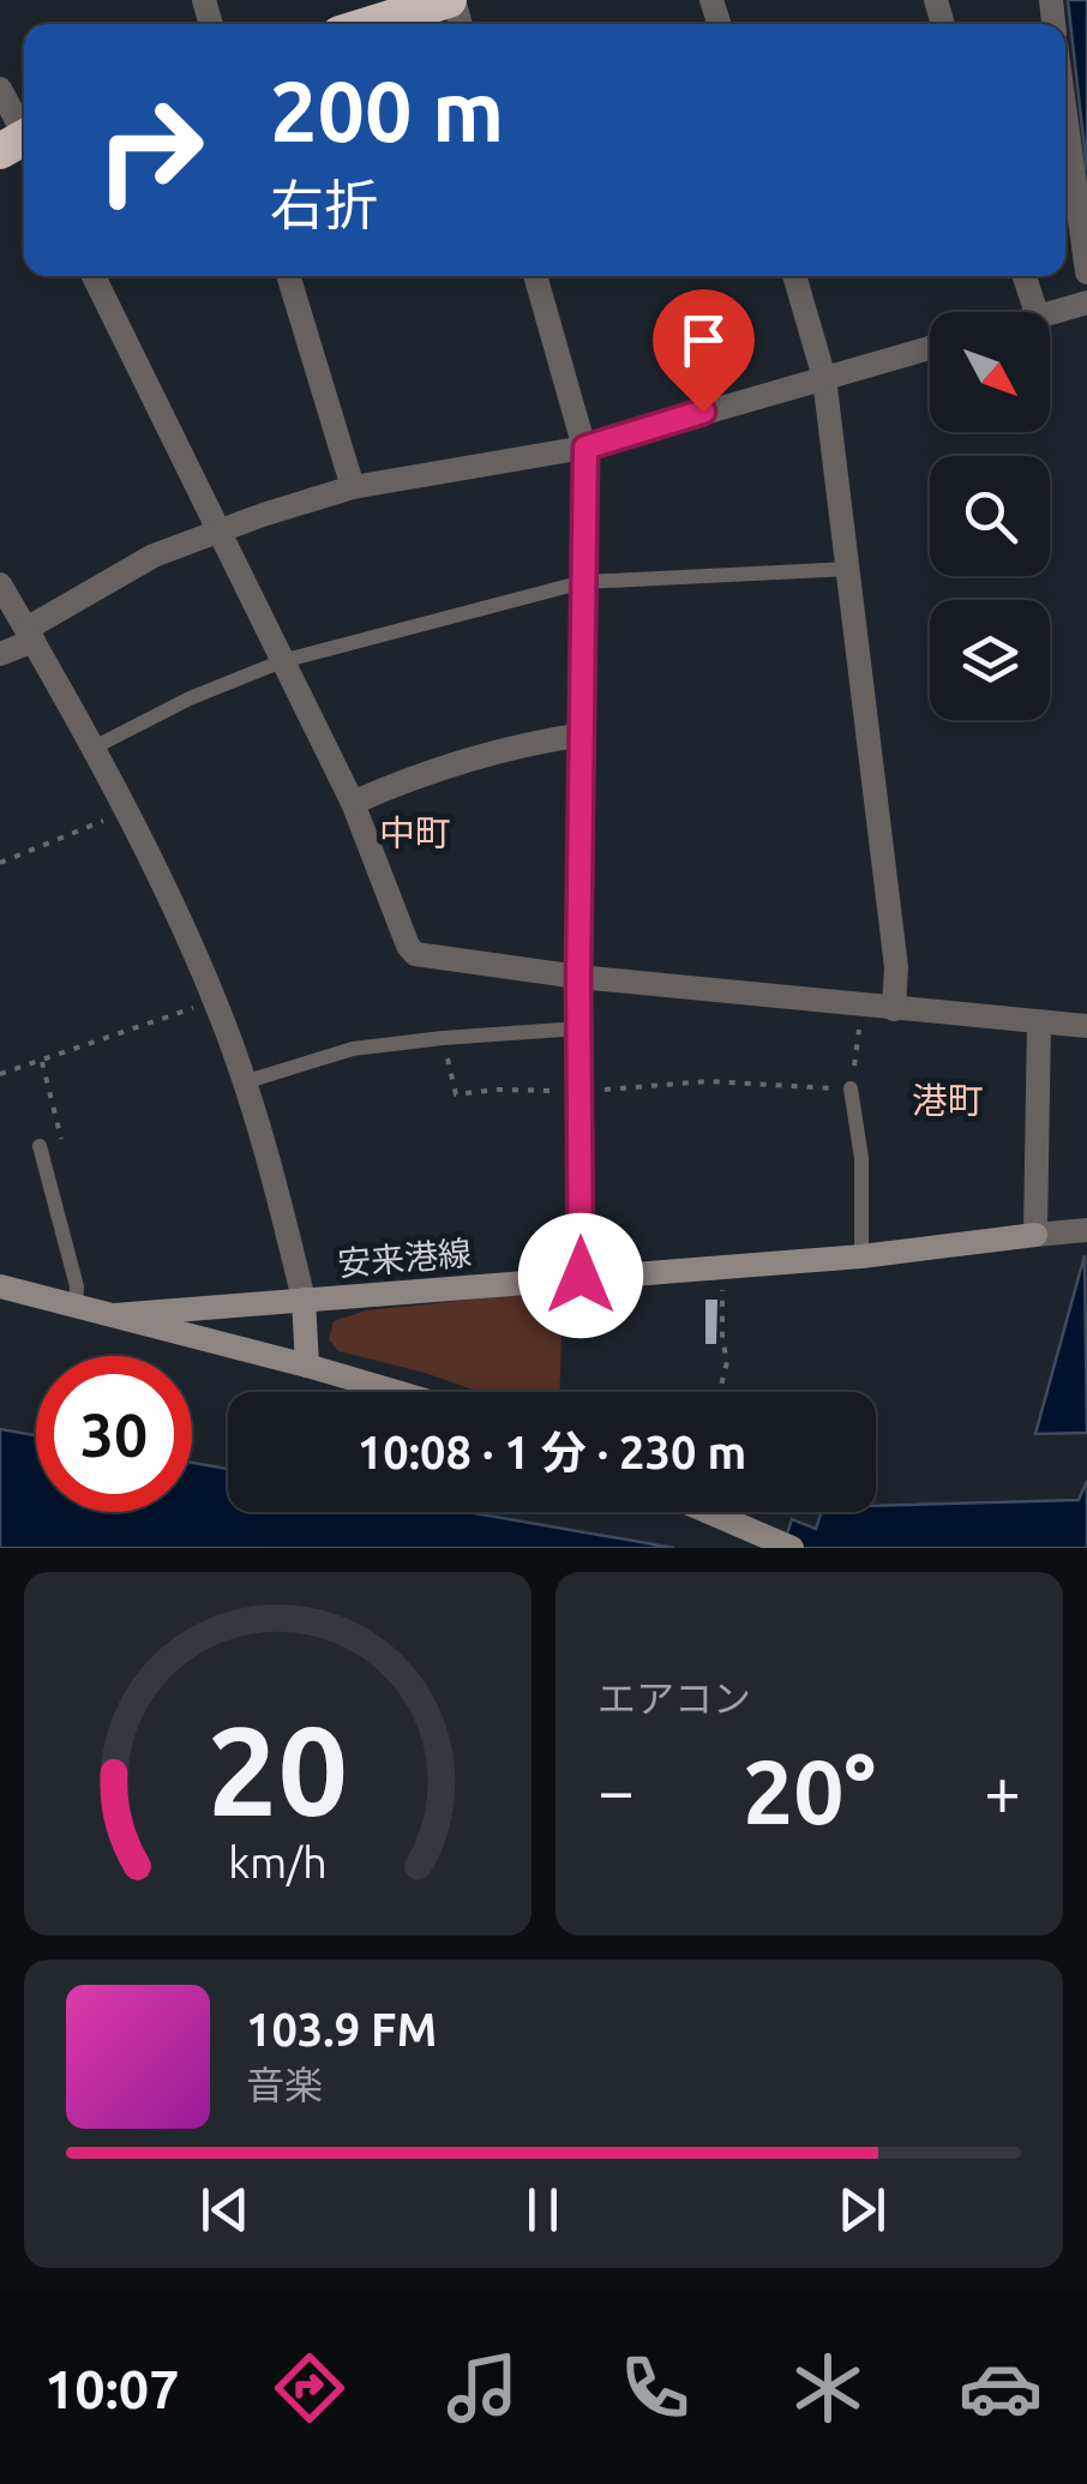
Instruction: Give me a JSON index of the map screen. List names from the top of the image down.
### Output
{
  "streets": {
    "main road": ["安来港線"]
  },
  "districts": ["中町", "港町"],
  "north": "bottom right",
  "page": {
    "turn": ["200 m", "右折"],
    "limit": "30",
    "trip": "10:08 · 1 分 · 230 m",
    "tile": "エアコン",
    "heat": ["−", "20°", "+"],
    "song": ["103.9 FM", "音楽"],
    "tabs": "10:07",
    "gauge": ["20", "km/h"]
  }
}
